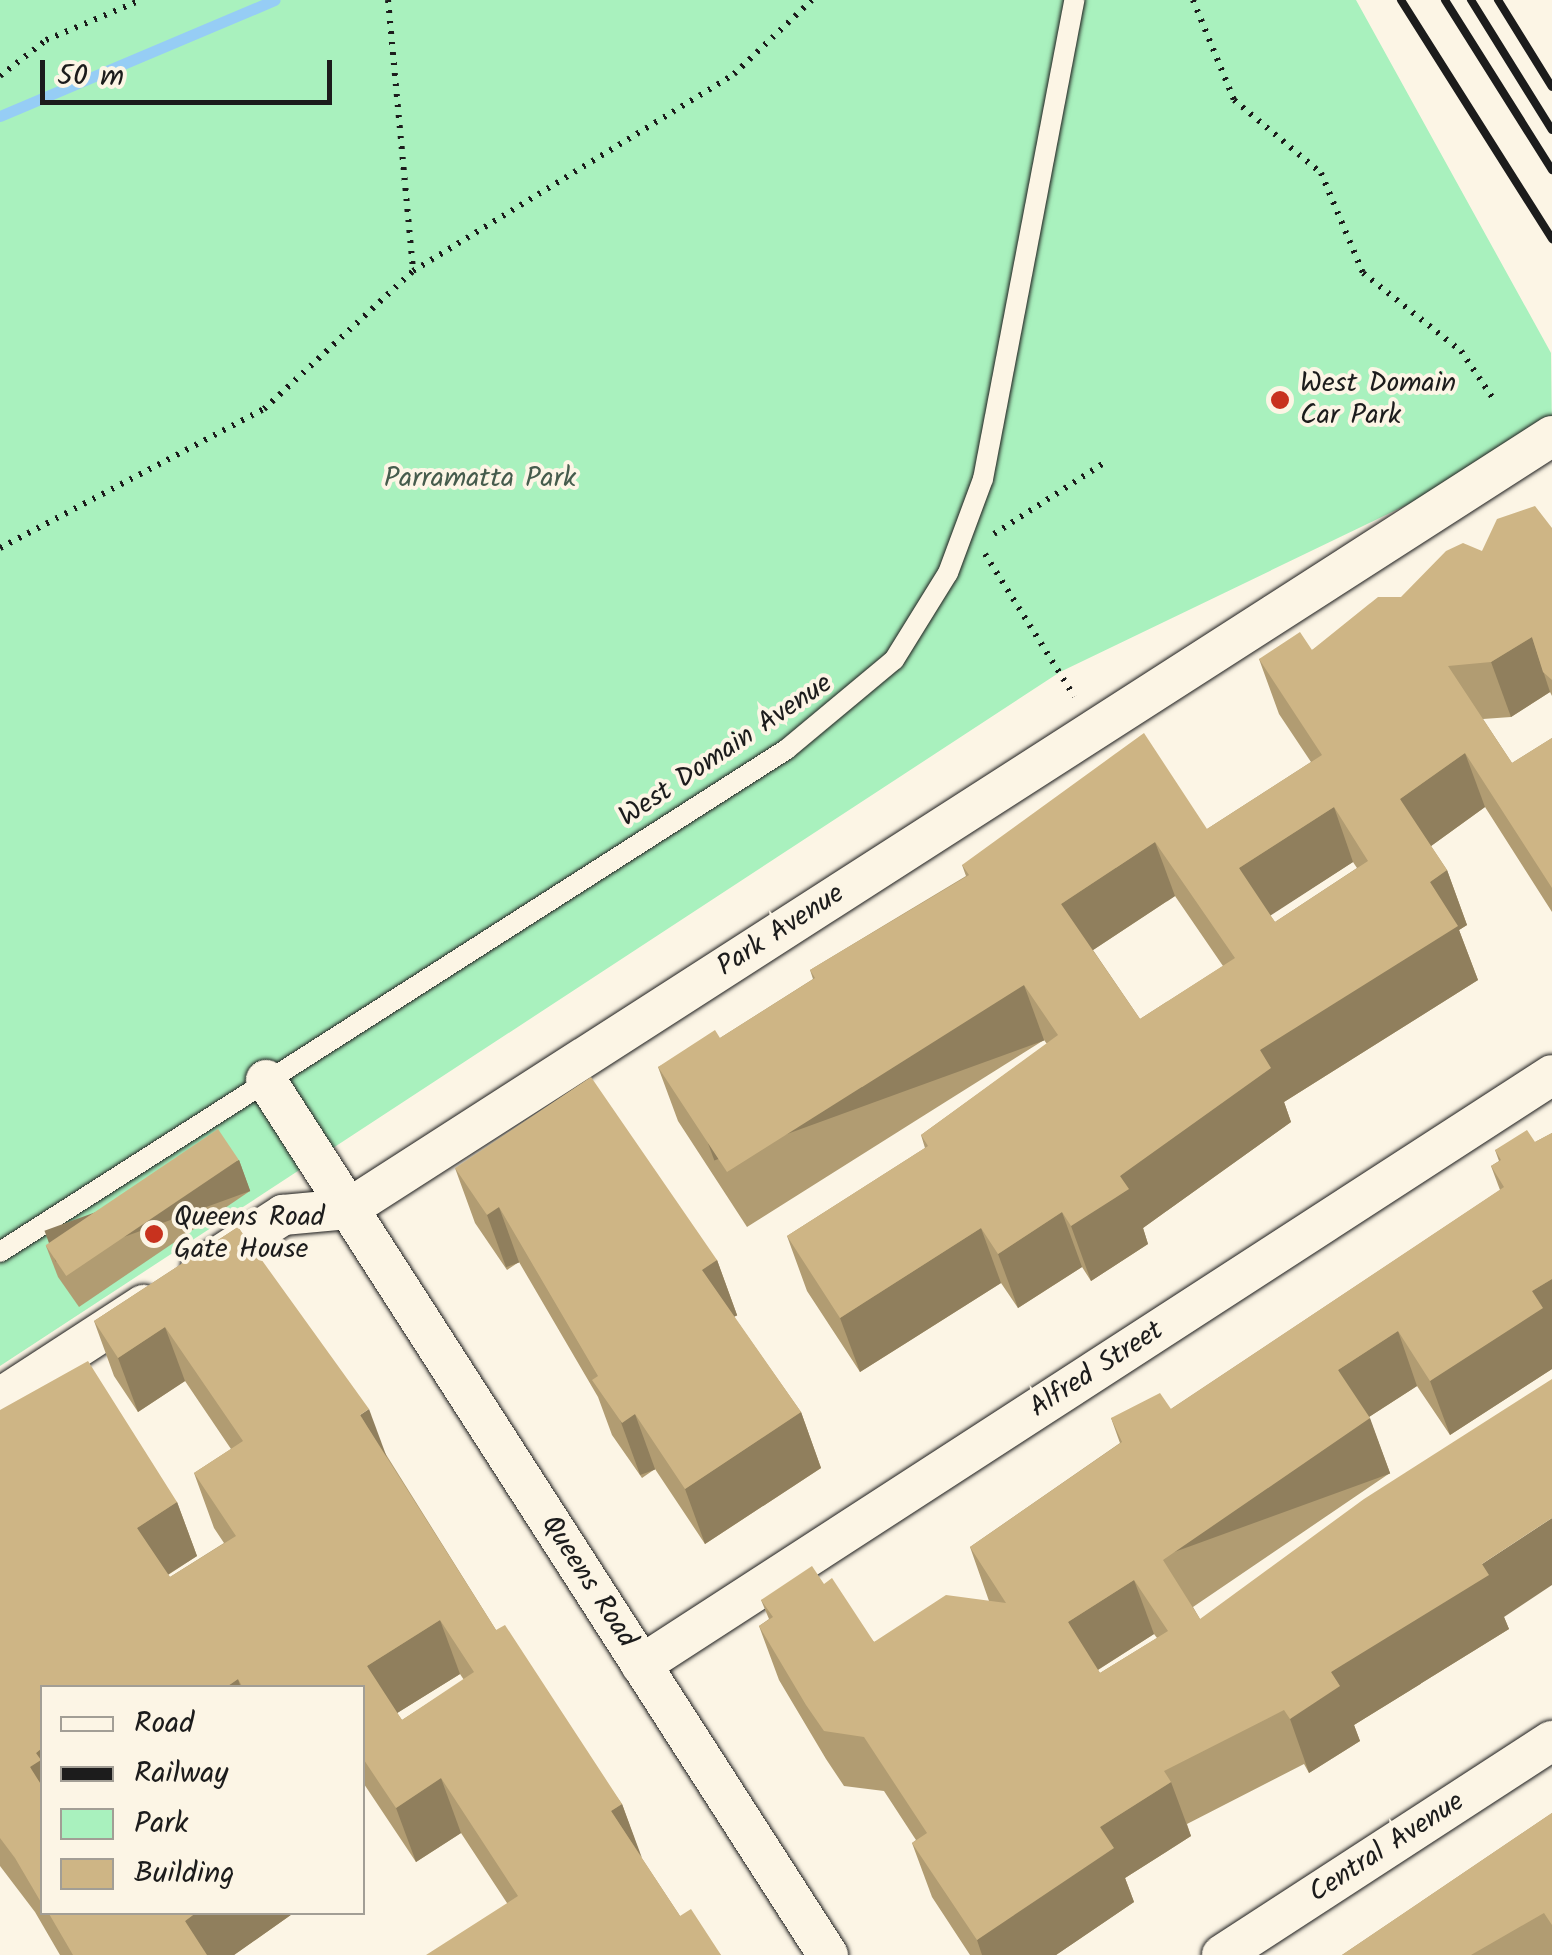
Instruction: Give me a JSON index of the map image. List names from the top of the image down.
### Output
{
  "streets": {
    "street": [
      "Park Avenue",
      "Alfred Street",
      "Queens Road",
      "Central Avenue"
    ],
    "lane": ["West Domain Avenue"]
  },
  "crossings": [
    ["West Domain Avenue", "Queens Road"],
    ["Park Avenue", "Queens Road"],
    ["Alfred Street", "Queens Road"]
  ],
  "parks": ["Parramatta Park"],
  "places": ["West Domain Car Park", "Queens Road Gate House"],
  "legend": [
    "Road",
    "Railway",
    "Park",
    "Building"
  ],
  "scale_bar": "50 m"
}
